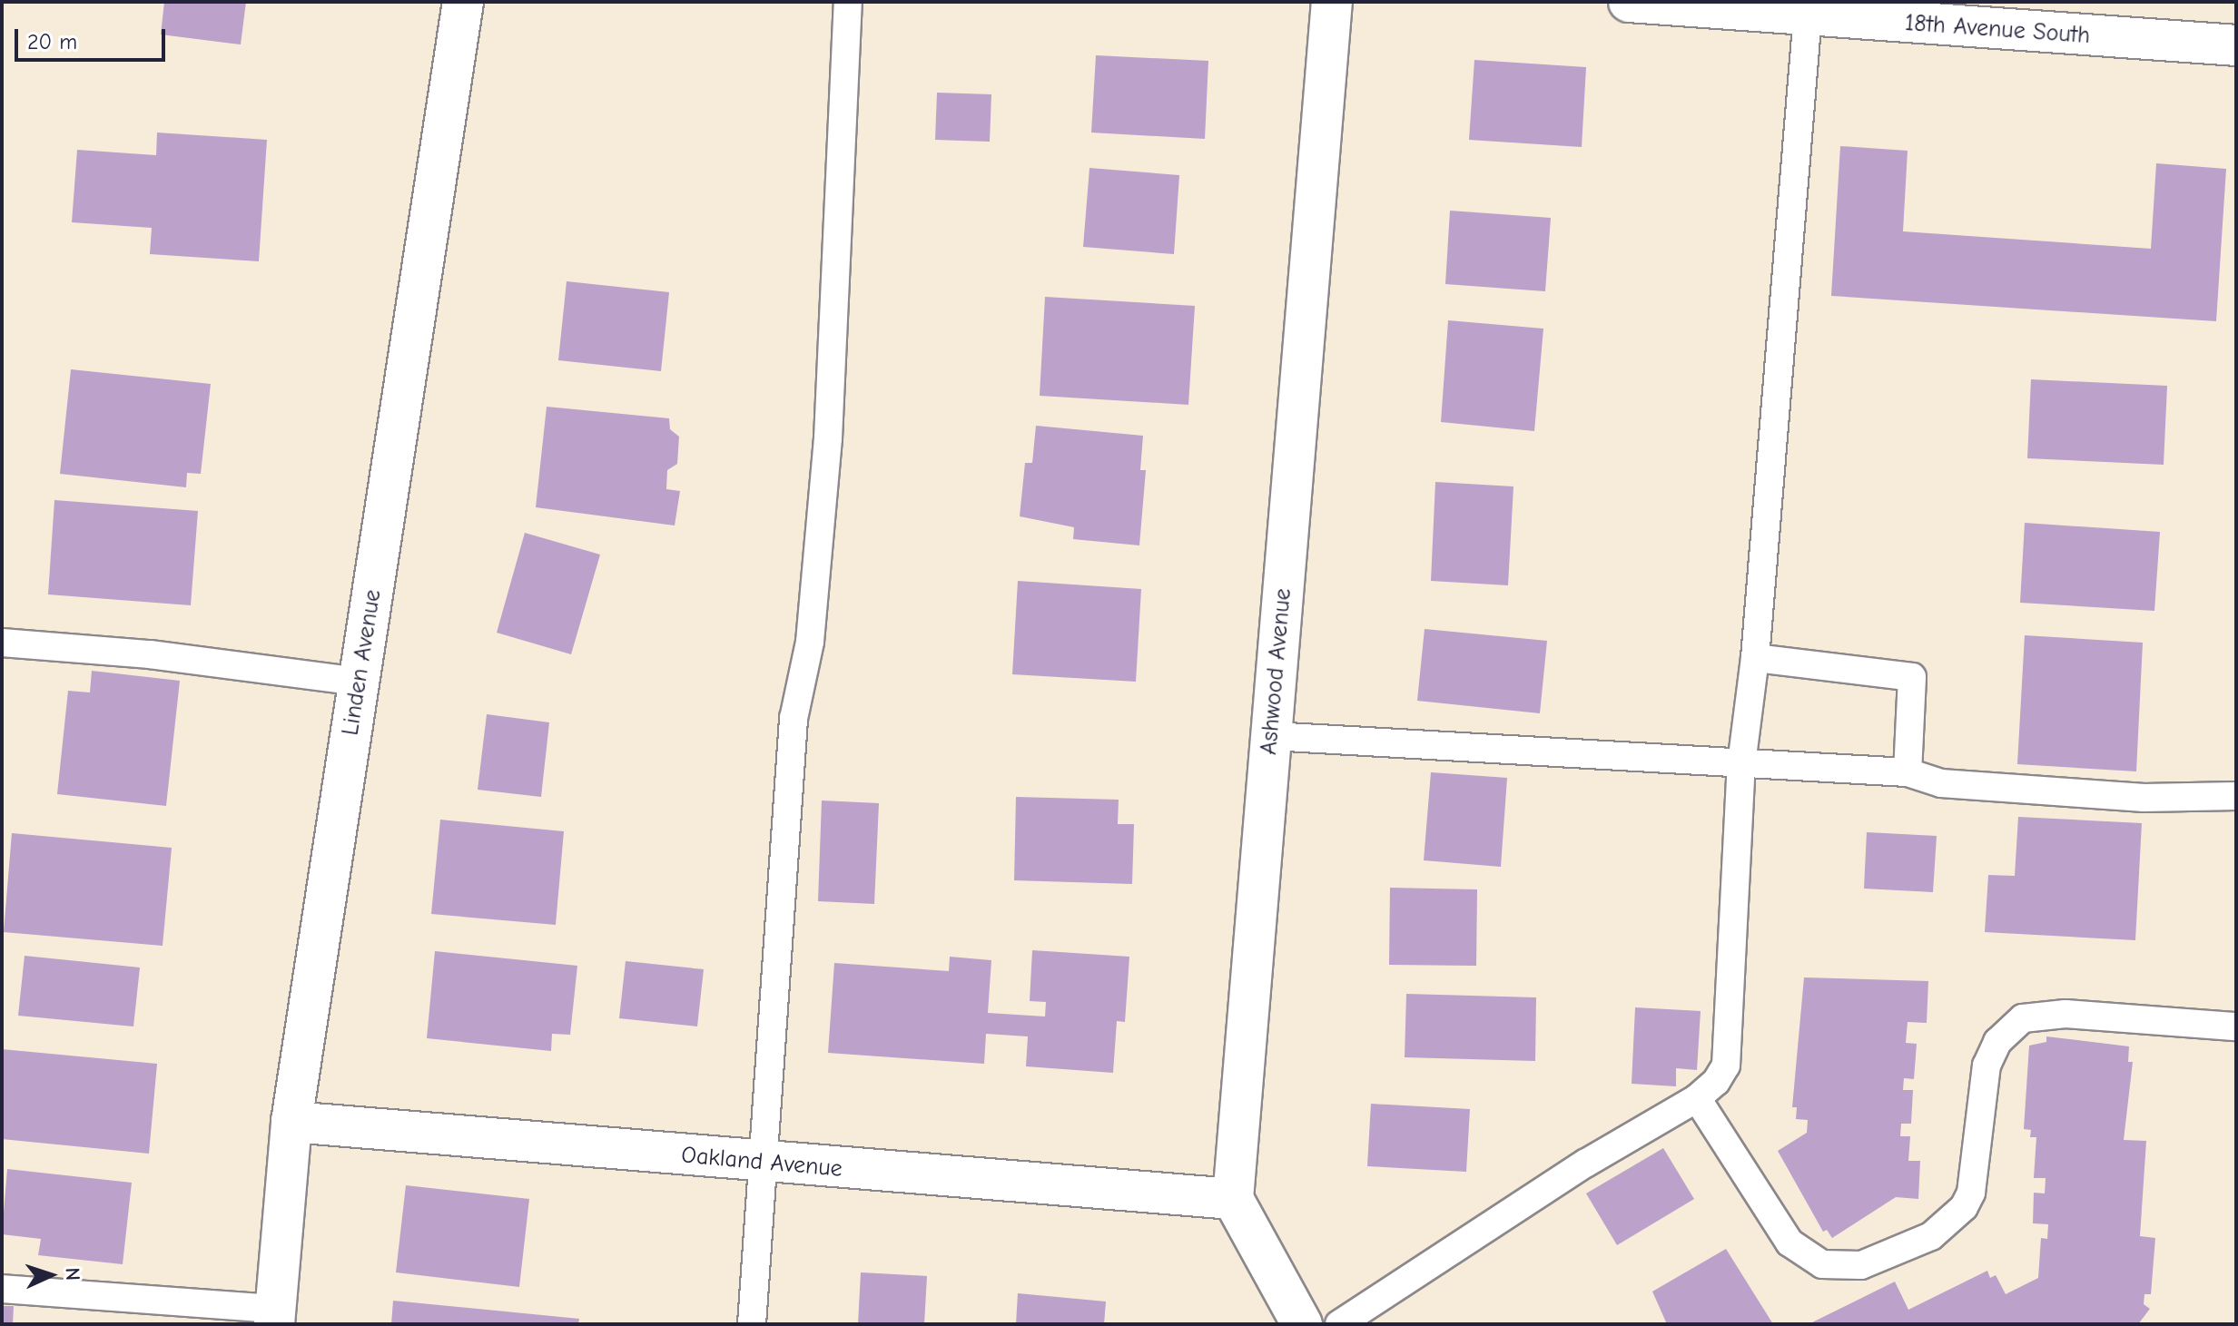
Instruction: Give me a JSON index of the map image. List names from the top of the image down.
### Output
{
  "streets": {
    "street": [
      "18th Avenue South",
      "Linden Avenue",
      "Ashwood Avenue",
      "Oakland Avenue"
    ]
  },
  "crossings": [
    ["Linden Avenue", "Oakland Avenue"],
    ["Ashwood Avenue", "Oakland Avenue"]
  ],
  "scale_bar": "20 m",
  "north": "right"
}
